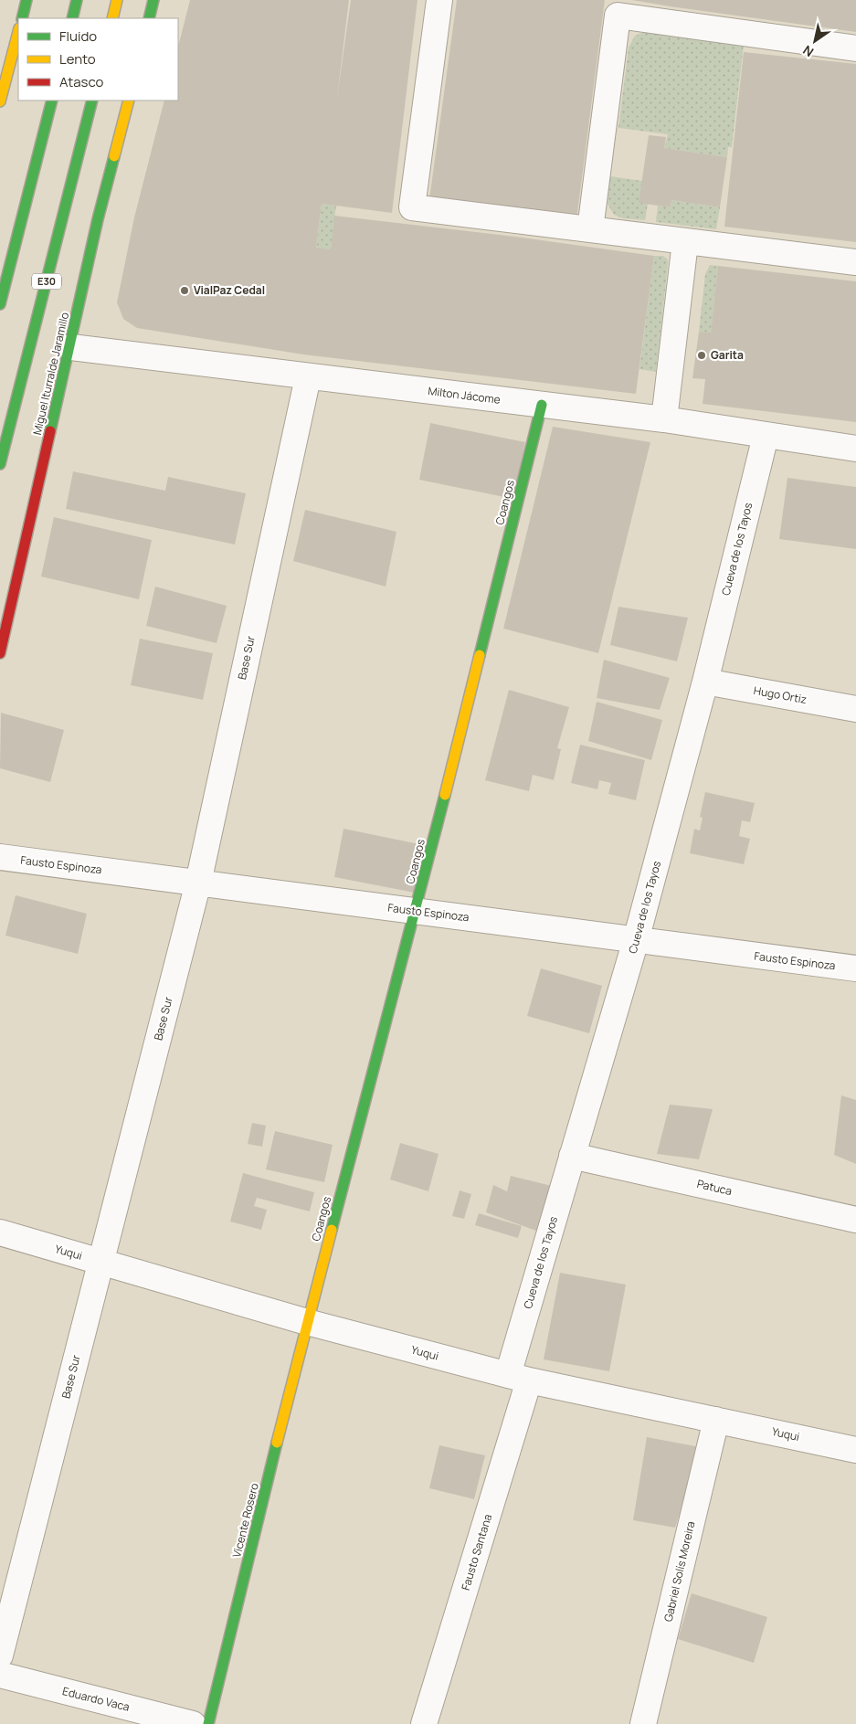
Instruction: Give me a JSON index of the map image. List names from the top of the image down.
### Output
{
  "streets": {
    "street": [
      "E30",
      "Miguel Iturralde Jaramillo",
      "Milton Jácome",
      "Coangos",
      "Cueva de los Tayos",
      "Base Sur",
      "Hugo Ortiz",
      "Fausto Espinoza",
      "Patuca",
      "Yuqui",
      "Vicente Rosero",
      "Fausto Santana",
      "Gabriel Solís Moreira",
      "Eduardo Vaca"
    ]
  },
  "crossings": [
    ["Miguel Iturralde Jaramillo", "Milton Jácome"],
    ["Milton Jácome", "Coangos"],
    ["Milton Jácome", "Cueva de los Tayos"],
    ["Milton Jácome", "Base Sur"],
    ["Coangos", "Fausto Espinoza"],
    ["Coangos", "Yuqui"],
    ["Coangos", "Vicente Rosero"],
    ["Cueva de los Tayos", "Hugo Ortiz"],
    ["Cueva de los Tayos", "Fausto Espinoza"],
    ["Cueva de los Tayos", "Patuca"],
    ["Cueva de los Tayos", "Yuqui"],
    ["Cueva de los Tayos", "Fausto Santana"],
    ["Base Sur", "Fausto Espinoza"],
    ["Base Sur", "Yuqui"],
    ["Yuqui", "Vicente Rosero"],
    ["Yuqui", "Fausto Santana"],
    ["Yuqui", "Gabriel Solís Moreira"]
  ],
  "places": ["VialPaz Cedal", "Garita"],
  "legend": ["Fluido", "Lento", "Atasco"],
  "north": "bottom left"
}
